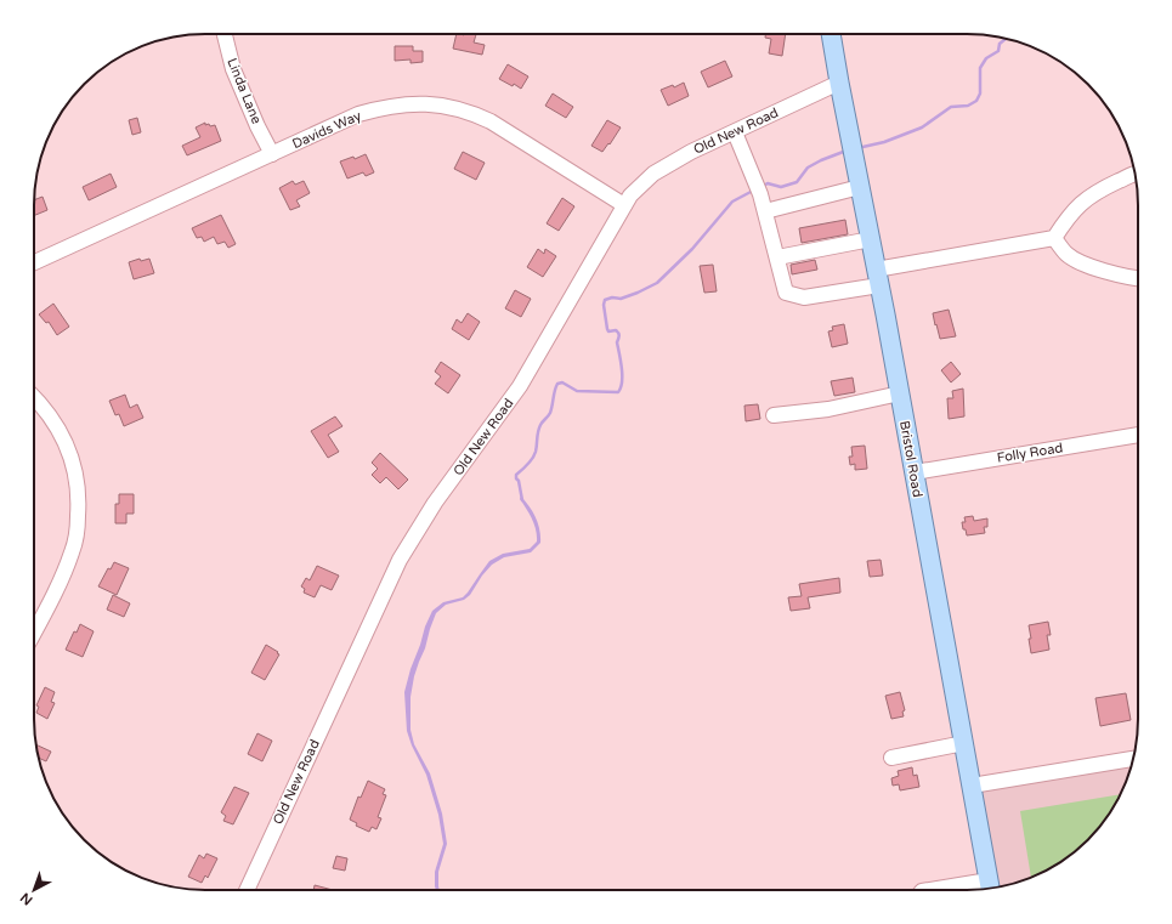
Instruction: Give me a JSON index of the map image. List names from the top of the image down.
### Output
{
  "streets": {
    "main road": ["Bristol Road"],
    "street": [
      "Linda Lane",
      "Davids Way",
      "Old New Road",
      "Folly Road"
    ]
  },
  "crossings": [
    ["Linda Lane", "Davids Way"],
    ["Davids Way", "Old New Road"],
    ["Old New Road", "Bristol Road"],
    ["Folly Road", "Bristol Road"]
  ],
  "north": "bottom left"
}
